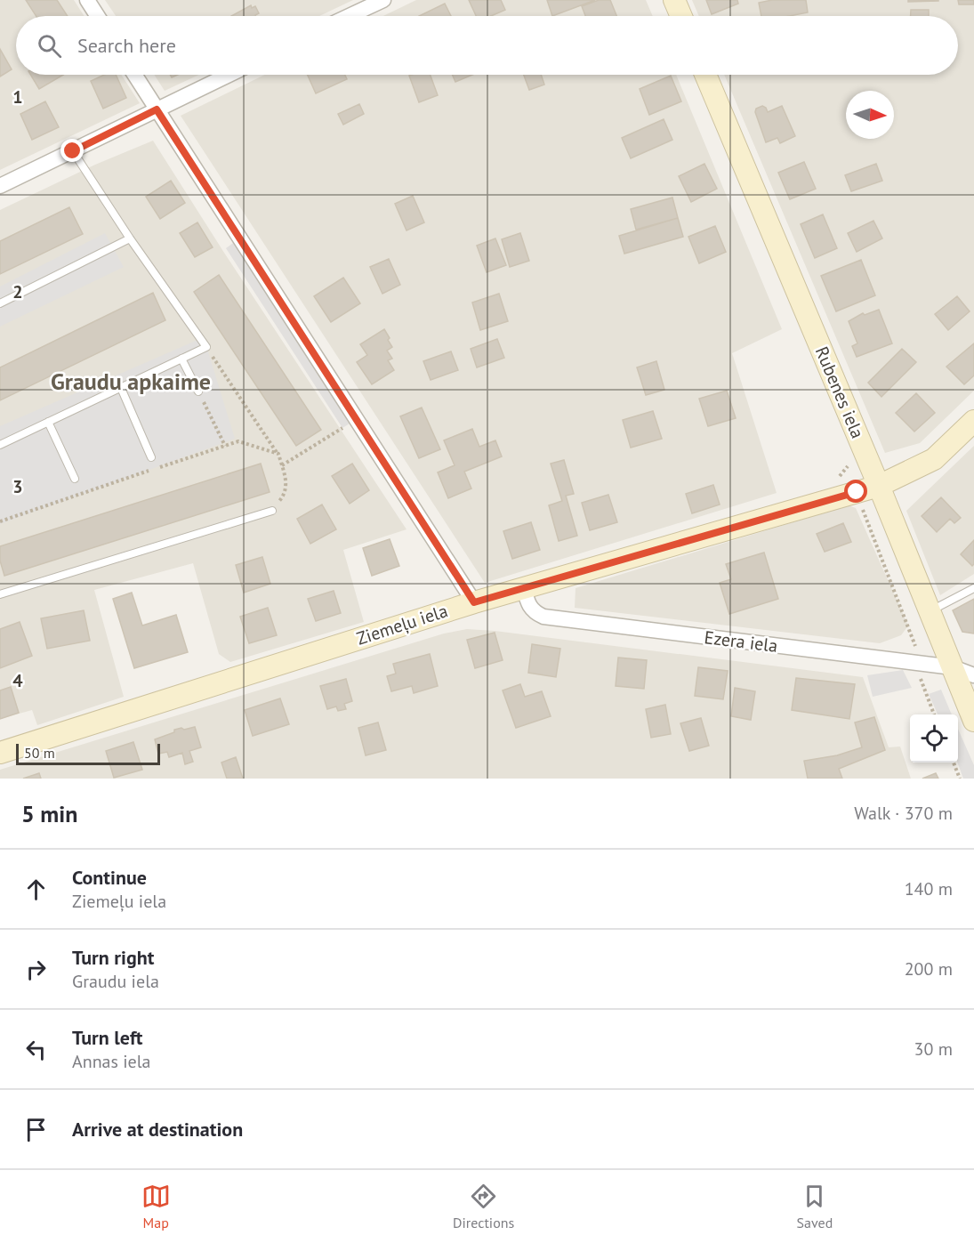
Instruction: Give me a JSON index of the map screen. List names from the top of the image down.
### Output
{
  "streets": {
    "street": ["Rubenes iela", "Ziemeļu iela", "Ezera iela"]
  },
  "crossings": [
    ["Rubenes iela", "Ziemeļu iela"],
    ["Rubenes iela", "Ezera iela"],
    ["Ziemeļu iela", "Ezera iela"]
  ],
  "districts": ["Graudu apkaime"],
  "scale_bar": "50 m",
  "north": "right",
  "page": {
    "search": "Search here",
    "scale": "50 m",
    "heading": ["5 min", "Walk · 370 m"],
    "list": [
      ["Continue", "Ziemeļu iela", "140 m"],
      ["Turn right", "Graudu iela", "200 m"],
      ["Turn left", "Annas iela", "30 m"],
      "Arrive at destination"
    ],
    "nav": ["Map", "Directions", "Saved"]
  },
  "grid": {
    "rows": [
      "1",
      "2",
      "3",
      "4"
    ]
  }
}
